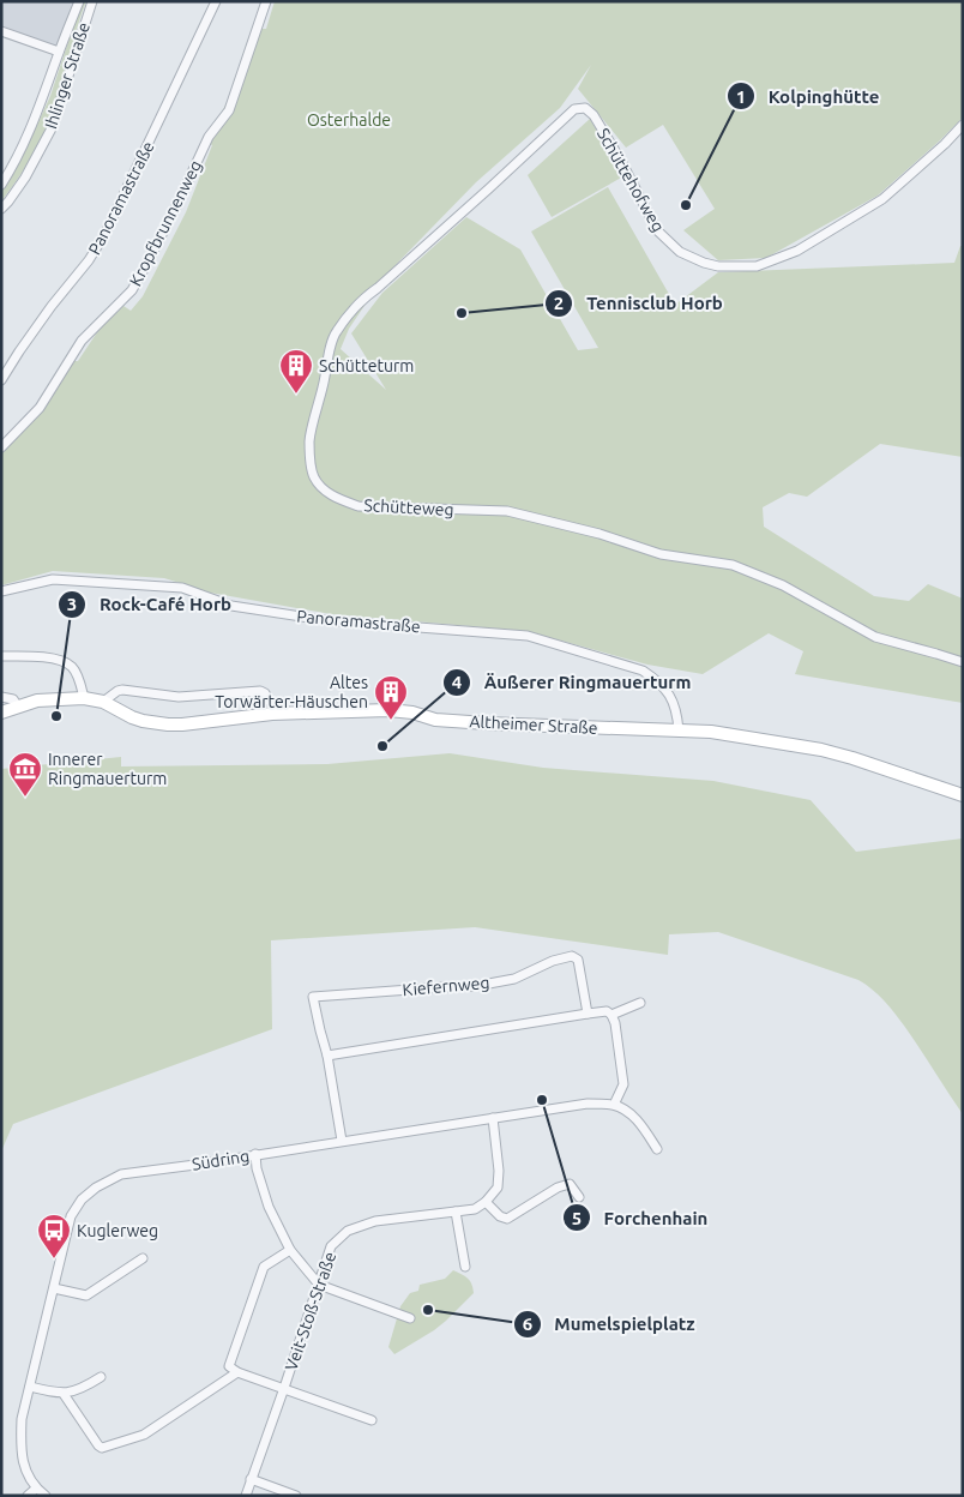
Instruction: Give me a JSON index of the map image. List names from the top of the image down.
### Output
{
  "streets": {
    "street": [
      "Ihlinger Straße",
      "Schüttehofweg",
      "Panoramastraße",
      "Kropfbrunnenweg",
      "Schütteweg",
      "Altheimer Straße",
      "Kiefernweg",
      "Südring",
      "Veit-Stoß-Straße"
    ]
  },
  "crossings": [
    ["Schüttehofweg", "Schütteweg"],
    ["Panoramastraße", "Altheimer Straße"]
  ],
  "parks": ["Osterhalde"],
  "places": {
    "other": [
      "Kolpinghütte",
      "Tennisclub Horb",
      "Rock-Café Horb",
      "Äußerer Ringmauerturm",
      "Forchenhain",
      "Mumelspielplatz"
    ],
    "building": ["Schütteturm", "Altes Torwärter-Häuschen"],
    "museum": ["Innerer Ringmauerturm"],
    "bus stop": ["Kuglerweg"]
  }
}
